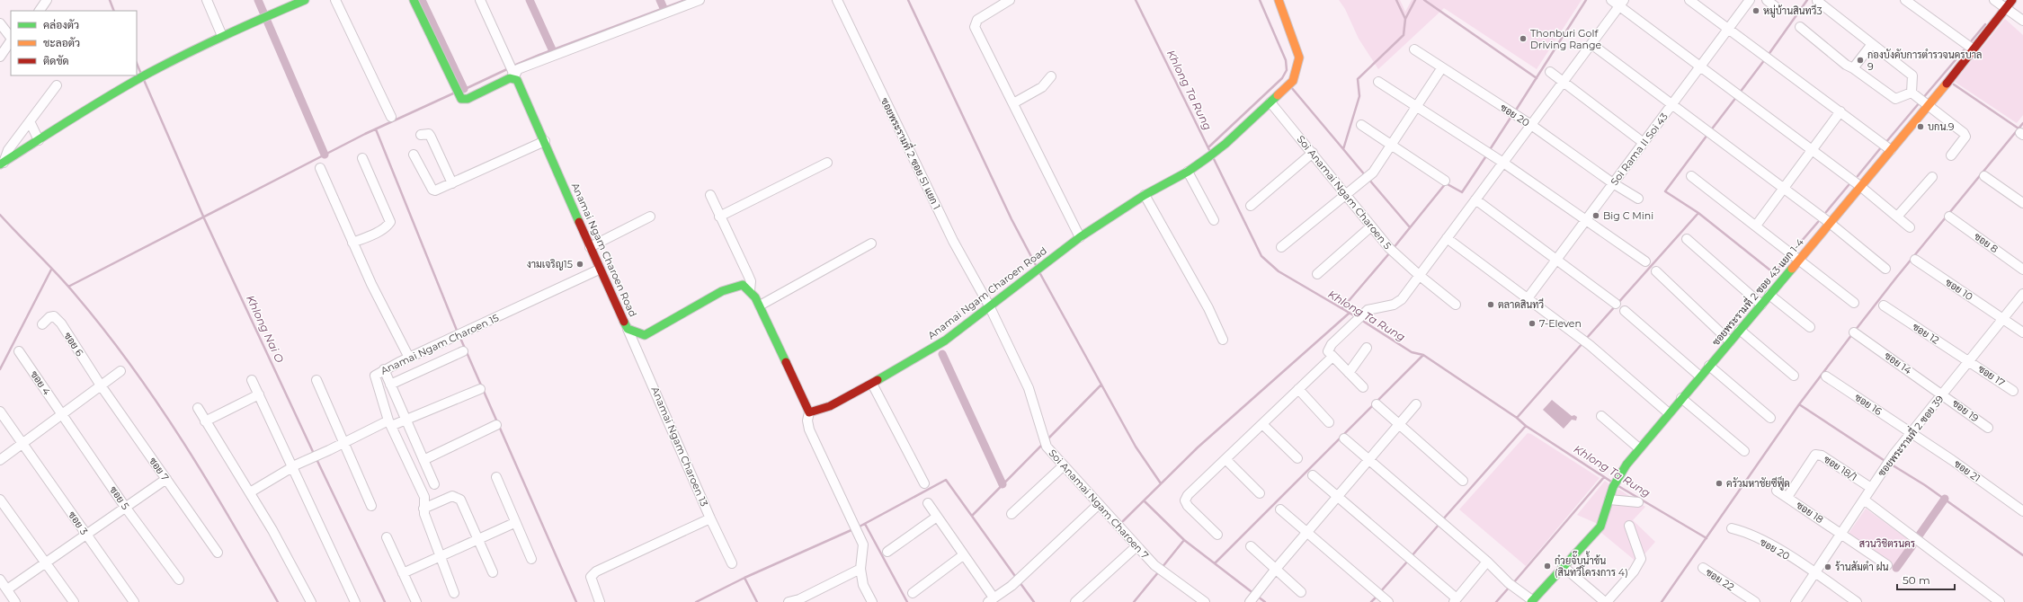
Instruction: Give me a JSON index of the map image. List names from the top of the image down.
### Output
{
  "streets": {
    "street": [
      "ซอย 20",
      "Soi Rama II Soi 43",
      "ซอยพระรามที่ 2 ซอย 51 แยก 1",
      "Soi Anamai Ngam Charoen 5",
      "ซอย 8",
      "Anamai Ngam Charoen Road",
      "ซอย 10",
      "ซอยพระรามที่ 2 ซอย 43 แยก 1-4",
      "ซอย 12",
      "ซอย 6",
      "Anamai Ngam Charoen 15",
      "ซอย 14",
      "ซอย 17",
      "ซอย 4",
      "ซอย 16",
      "ซอย 19",
      "ซอยพระรามที่ 2 ซอย 39",
      "Anamai Ngam Charoen 13",
      "ซอย 18/1",
      "ซอย 7",
      "ซอย 21",
      "ซอย 5",
      "Soi Anamai Ngam Charoen 7",
      "ซอย 18",
      "ซอย 3",
      "ซอย 22"
    ]
  },
  "crossings": [
    ["ซอย 20", "Soi Rama II Soi 43"],
    ["ซอย 20", "ซอยพระรามที่ 2 ซอย 39"],
    ["ซอยพระรามที่ 2 ซอย 51 แยก 1", "Anamai Ngam Charoen Road"],
    ["ซอยพระรามที่ 2 ซอย 51 แยก 1", "Soi Anamai Ngam Charoen 7"],
    ["Soi Anamai Ngam Charoen 5", "Anamai Ngam Charoen Road"],
    ["Anamai Ngam Charoen Road", "Anamai Ngam Charoen 15"],
    ["Anamai Ngam Charoen Road", "Anamai Ngam Charoen 13"],
    ["Anamai Ngam Charoen Road", "Soi Anamai Ngam Charoen 7"],
    ["ซอย 10", "ซอยพระรามที่ 2 ซอย 39"],
    ["ซอย 12", "ซอย 17"],
    ["ซอย 12", "ซอยพระรามที่ 2 ซอย 39"],
    ["ซอย 6", "ซอย 7"],
    ["ซอย 14", "ซอย 19"],
    ["ซอย 14", "ซอยพระรามที่ 2 ซอย 39"],
    ["ซอย 17", "ซอยพระรามที่ 2 ซอย 39"],
    ["ซอย 4", "ซอย 5"],
    ["ซอย 16", "ซอยพระรามที่ 2 ซอย 39"],
    ["ซอย 16", "ซอย 21"],
    ["ซอย 19", "ซอยพระรามที่ 2 ซอย 39"],
    ["ซอยพระรามที่ 2 ซอย 39", "ซอย 18/1"],
    ["ซอยพระรามที่ 2 ซอย 39", "ซอย 21"],
    ["ซอยพระรามที่ 2 ซอย 39", "ซอย 18"],
    ["ซอย 18/1", "ซอย 18"]
  ],
  "water": ["Khlong Ta Rung", "Khlong Nai O"],
  "parks": ["สวนวิชิตรนคร"],
  "places": [
    "หมู่บ้านสินทวี3",
    "Thonburi Golf Driving Range",
    "กองบังคับการตำรวจนครบาล 9",
    "บกน.9",
    "Big C Mini",
    "งามเจริญ15",
    "ตลาดสินทวี",
    "7-Eleven",
    "ครัวมหาชัยซีฟู็ด",
    "ก๋วยจั๊บน้ำข้น (สินทวีโครงการ 4)",
    "ร้านสัมตำ ฝน"
  ],
  "legend": ["คล่องตัว", "ชะลอตัว", "ติดขัด"],
  "scale_bar": "50 m"
}
